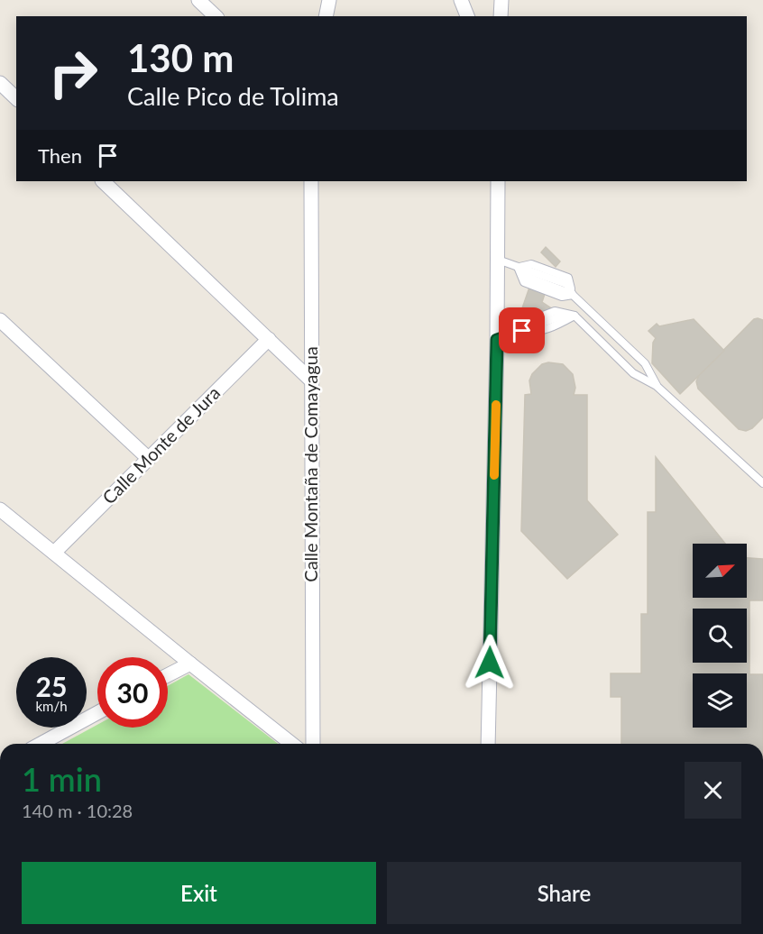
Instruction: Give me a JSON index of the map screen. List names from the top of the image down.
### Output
{
  "streets": {
    "street": ["Calle Monte de Jura", "Calle Montaña de Comayagua"]
  },
  "north": "top right",
  "page": {
    "turn": ["130 m", "Calle Pico de Tolima"],
    "then": "Then",
    "speed": "25 km/h",
    "limit": "30",
    "heading": ["1 min", "140 m · 10:28"],
    "buttons": ["Exit", "Share"]
  }
}
